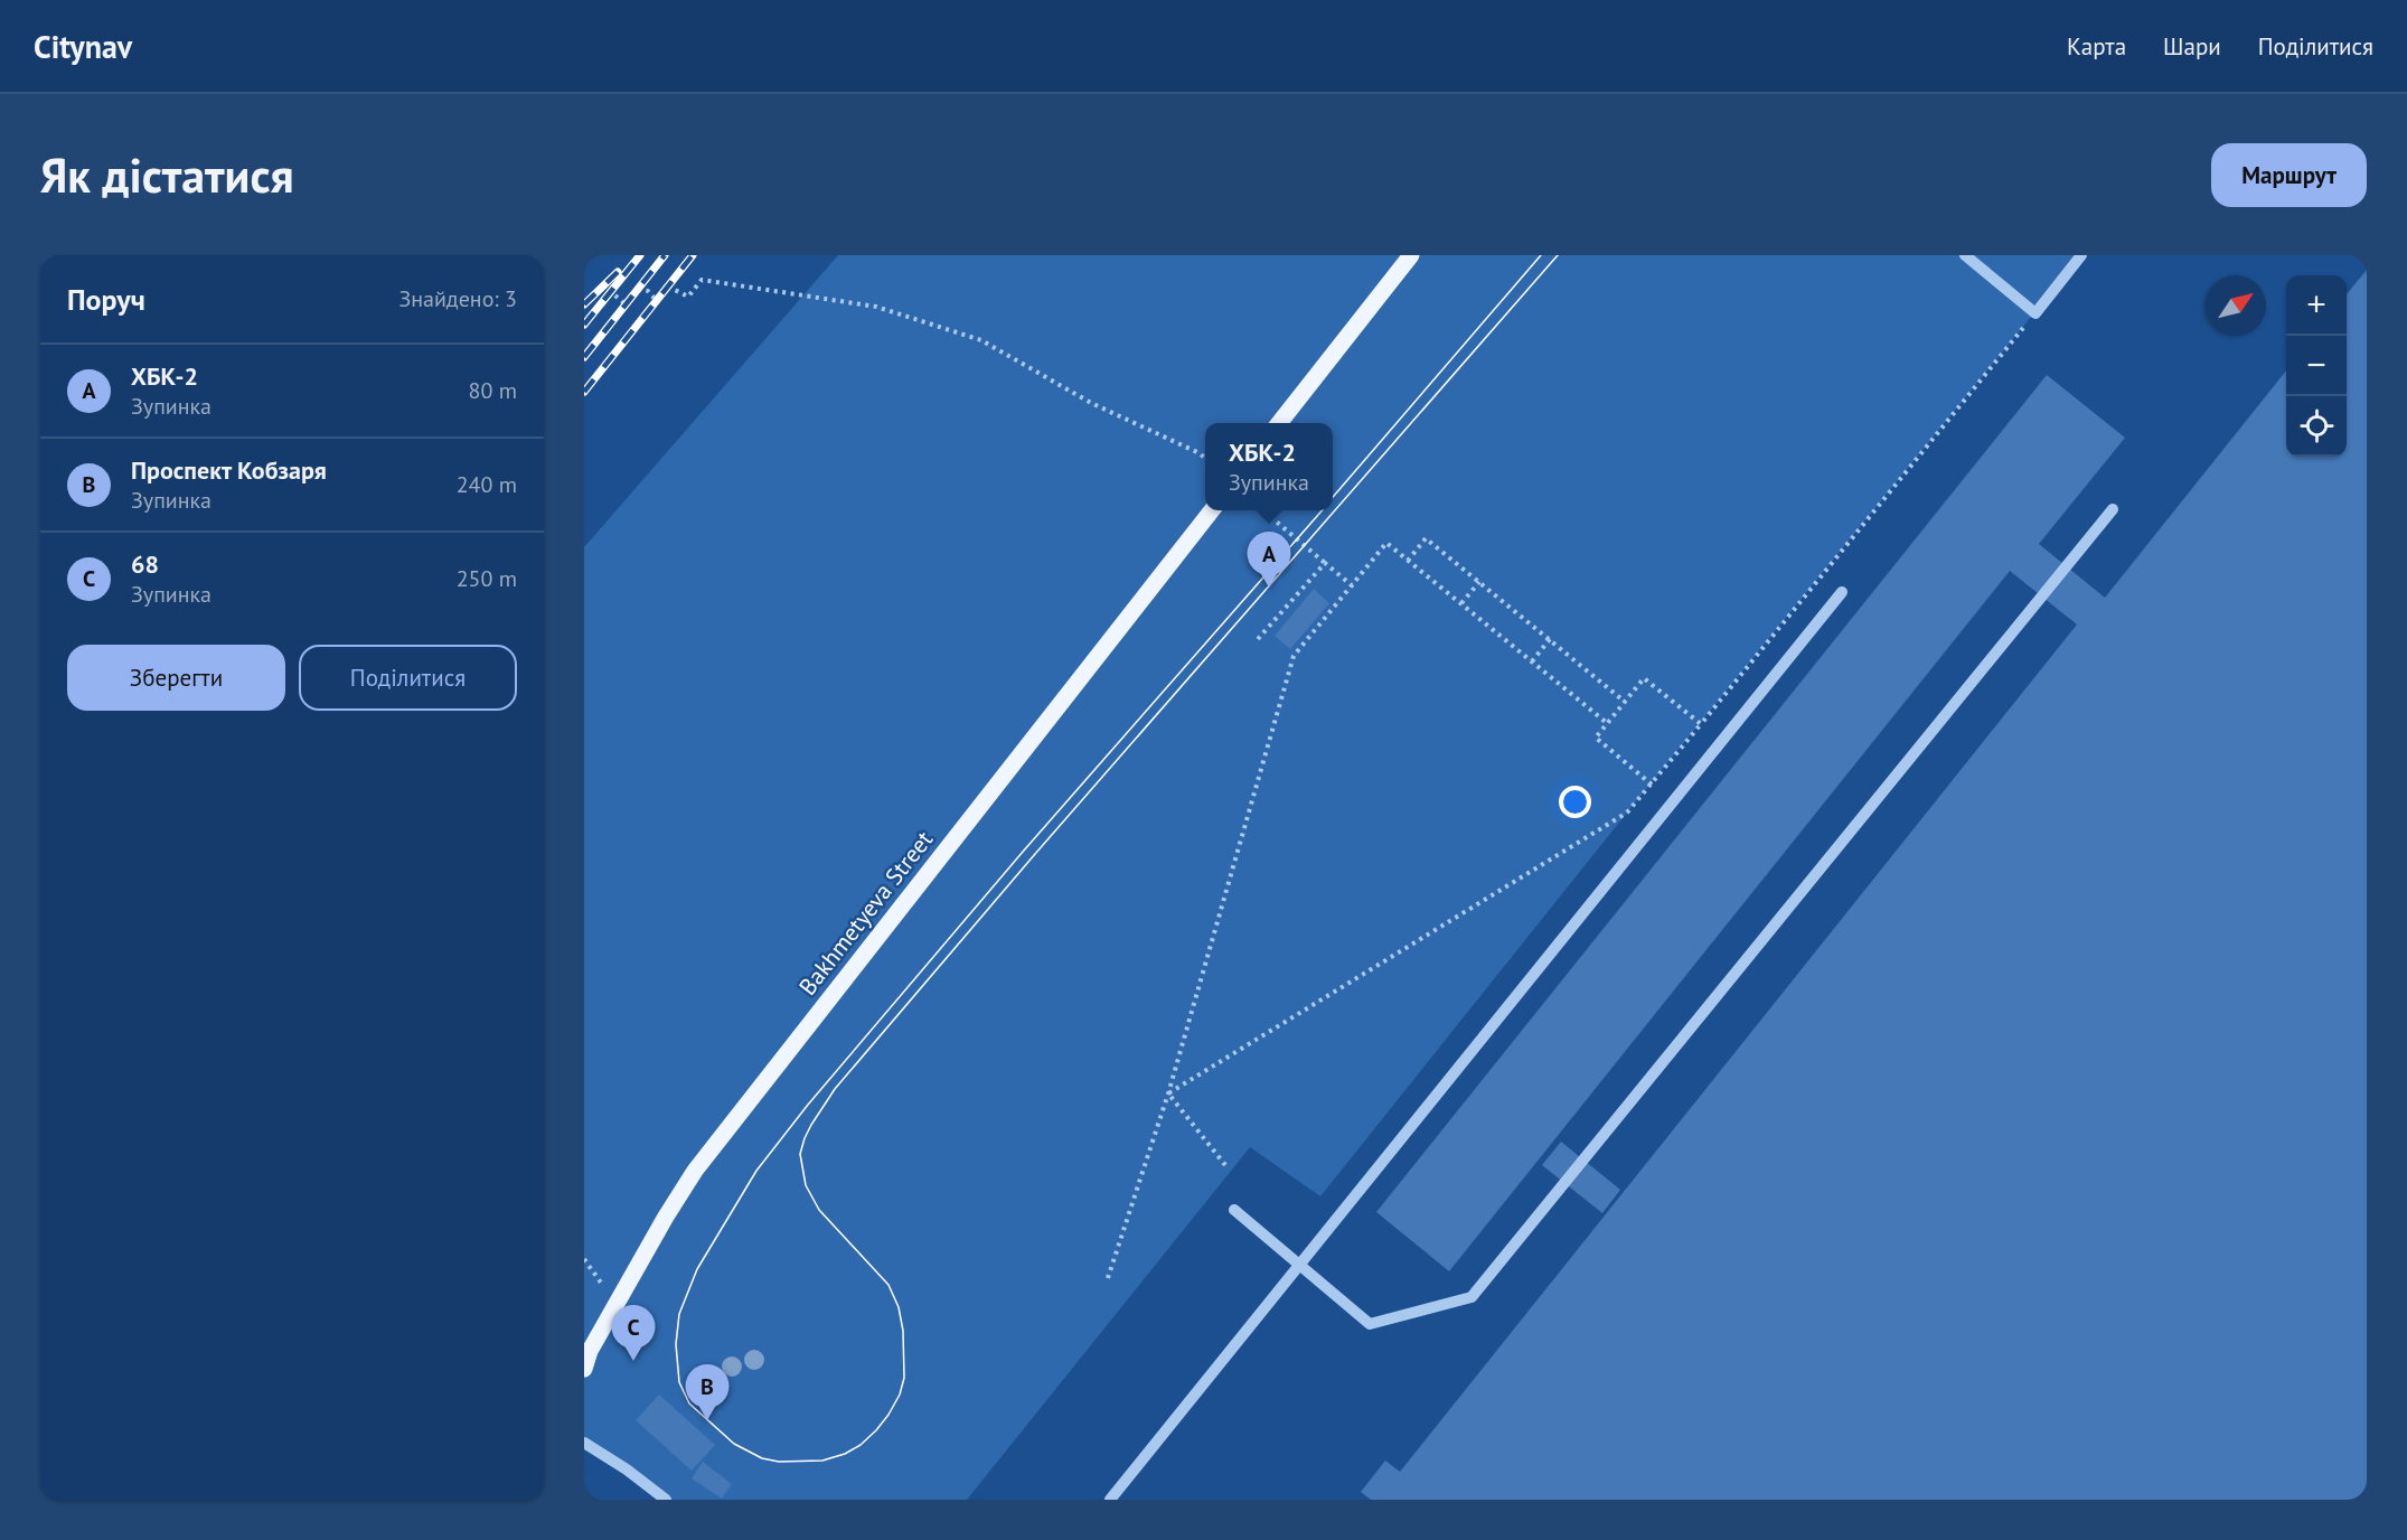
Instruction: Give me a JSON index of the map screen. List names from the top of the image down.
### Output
{
  "streets": {
    "main road": ["Bakhmetyeva Street"]
  },
  "north": "top right",
  "page": {
    "header": "Citynav",
    "nav": ["Карта", "Шари", "Поділитися"],
    "buttons": [
      "Маршрут",
      ["Зберегти", "Поділитися"]
    ],
    "title": "Як дістатися",
    "heading": ["Поруч", "Знайдено: 3"],
    "map_buttons": ["+", "−"],
    "list": [
      {
        "mark": "A",
        "name": "ХБК-2",
        "note": "Зупинка",
        "value": "80 m"
      },
      {
        "mark": "B",
        "name": "Проспект Кобзаря",
        "note": "Зупинка",
        "value": "240 m"
      },
      {
        "mark": "C",
        "name": "68",
        "note": "Зупинка",
        "value": "250 m"
      }
    ],
    "popup": ["ХБК-2", "Зупинка"],
    "pins": ["A", "C", "B"]
  }
}
